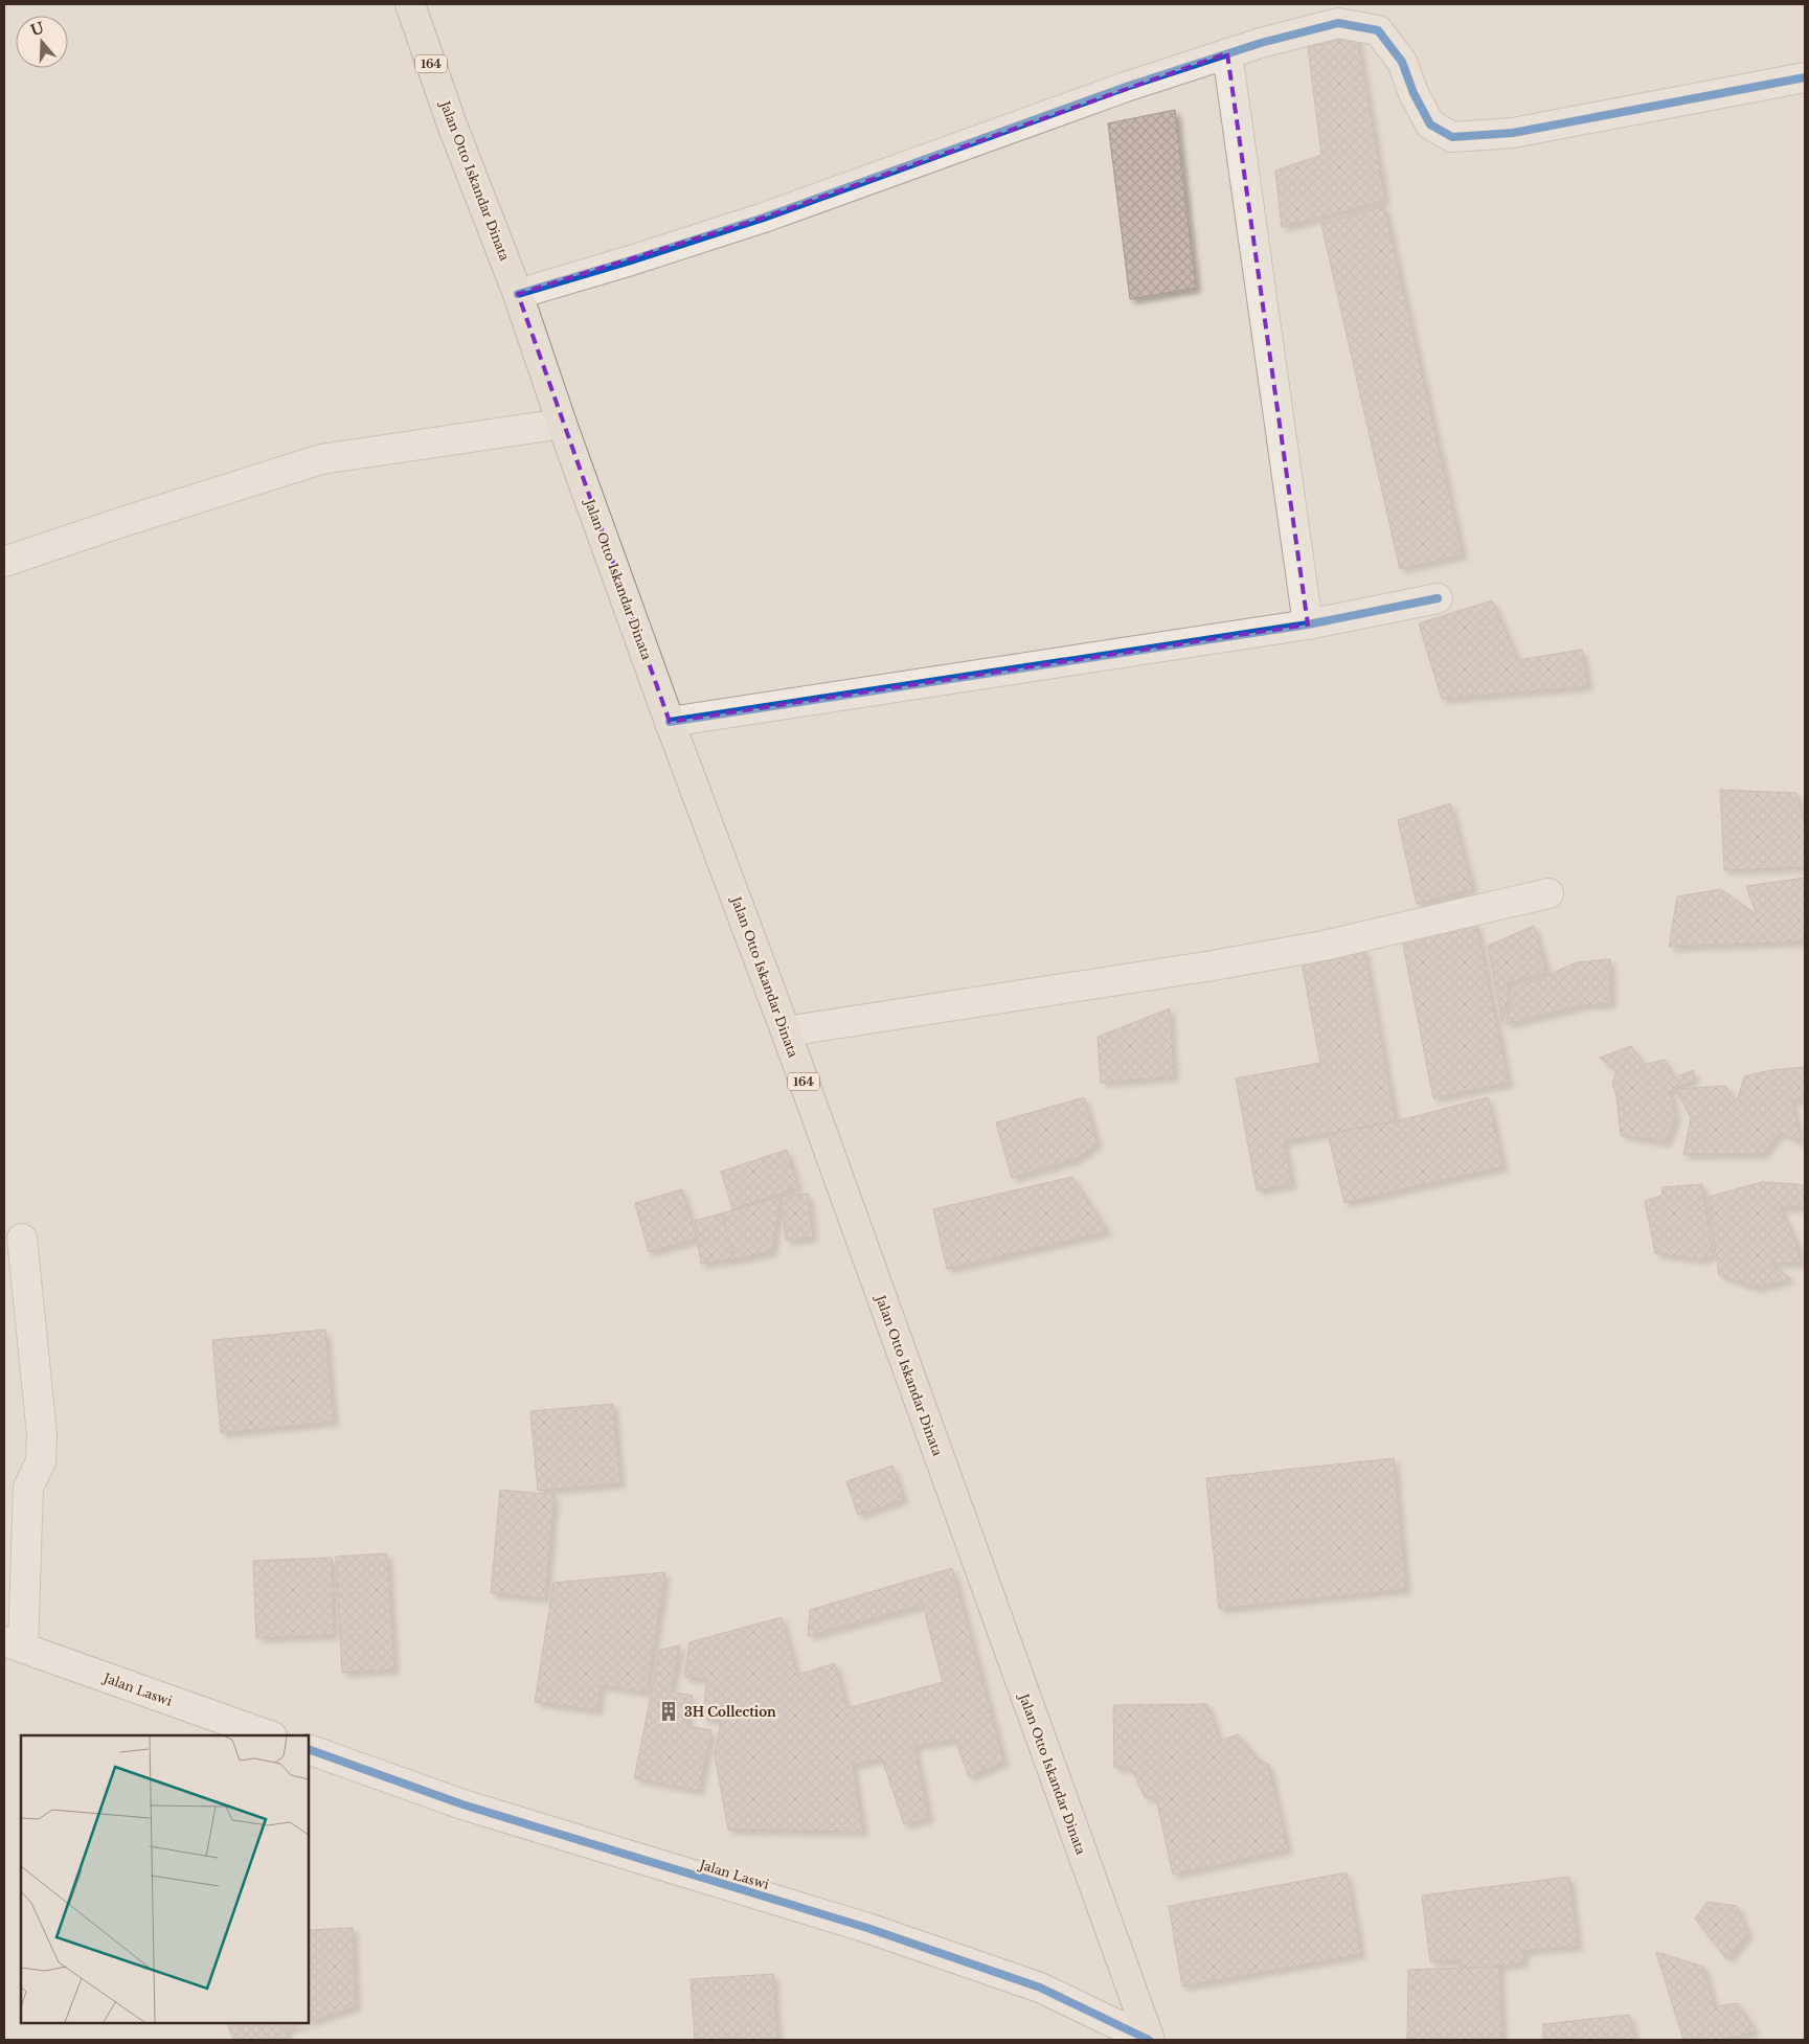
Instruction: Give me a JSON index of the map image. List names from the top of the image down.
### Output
{
  "streets": {
    "main road": ["164", "Jalan Otto Iskandar Dinata"],
    "street": ["Jalan Laswi"]
  },
  "crossings": [
    ["Jalan Otto Iskandar Dinata", "Jalan Laswi"]
  ],
  "places": {
    "building": ["3H Collection"]
  },
  "north": "top"
}
